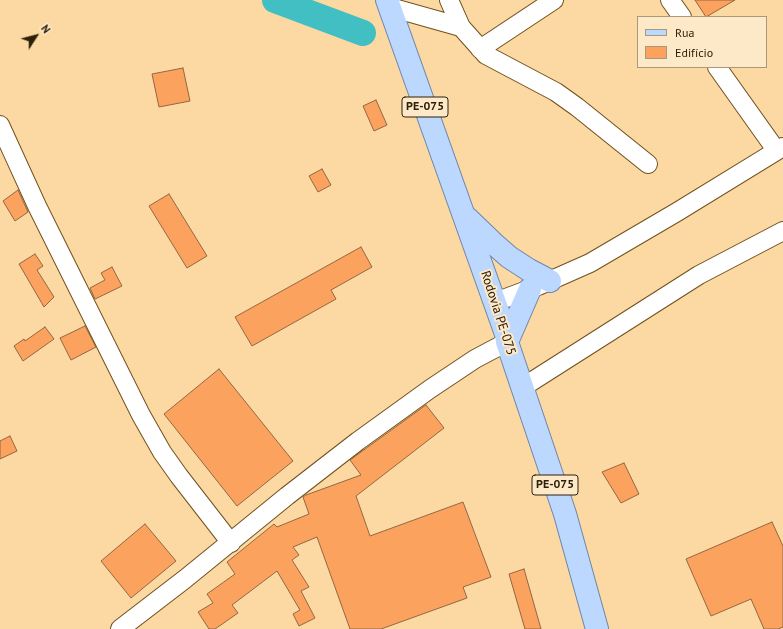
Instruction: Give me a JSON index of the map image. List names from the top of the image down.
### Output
{
  "streets": {
    "main road": ["PE-075", "Rodovia PE-075"]
  },
  "legend": ["Rua", "Edifício"],
  "north": "top right"
}
